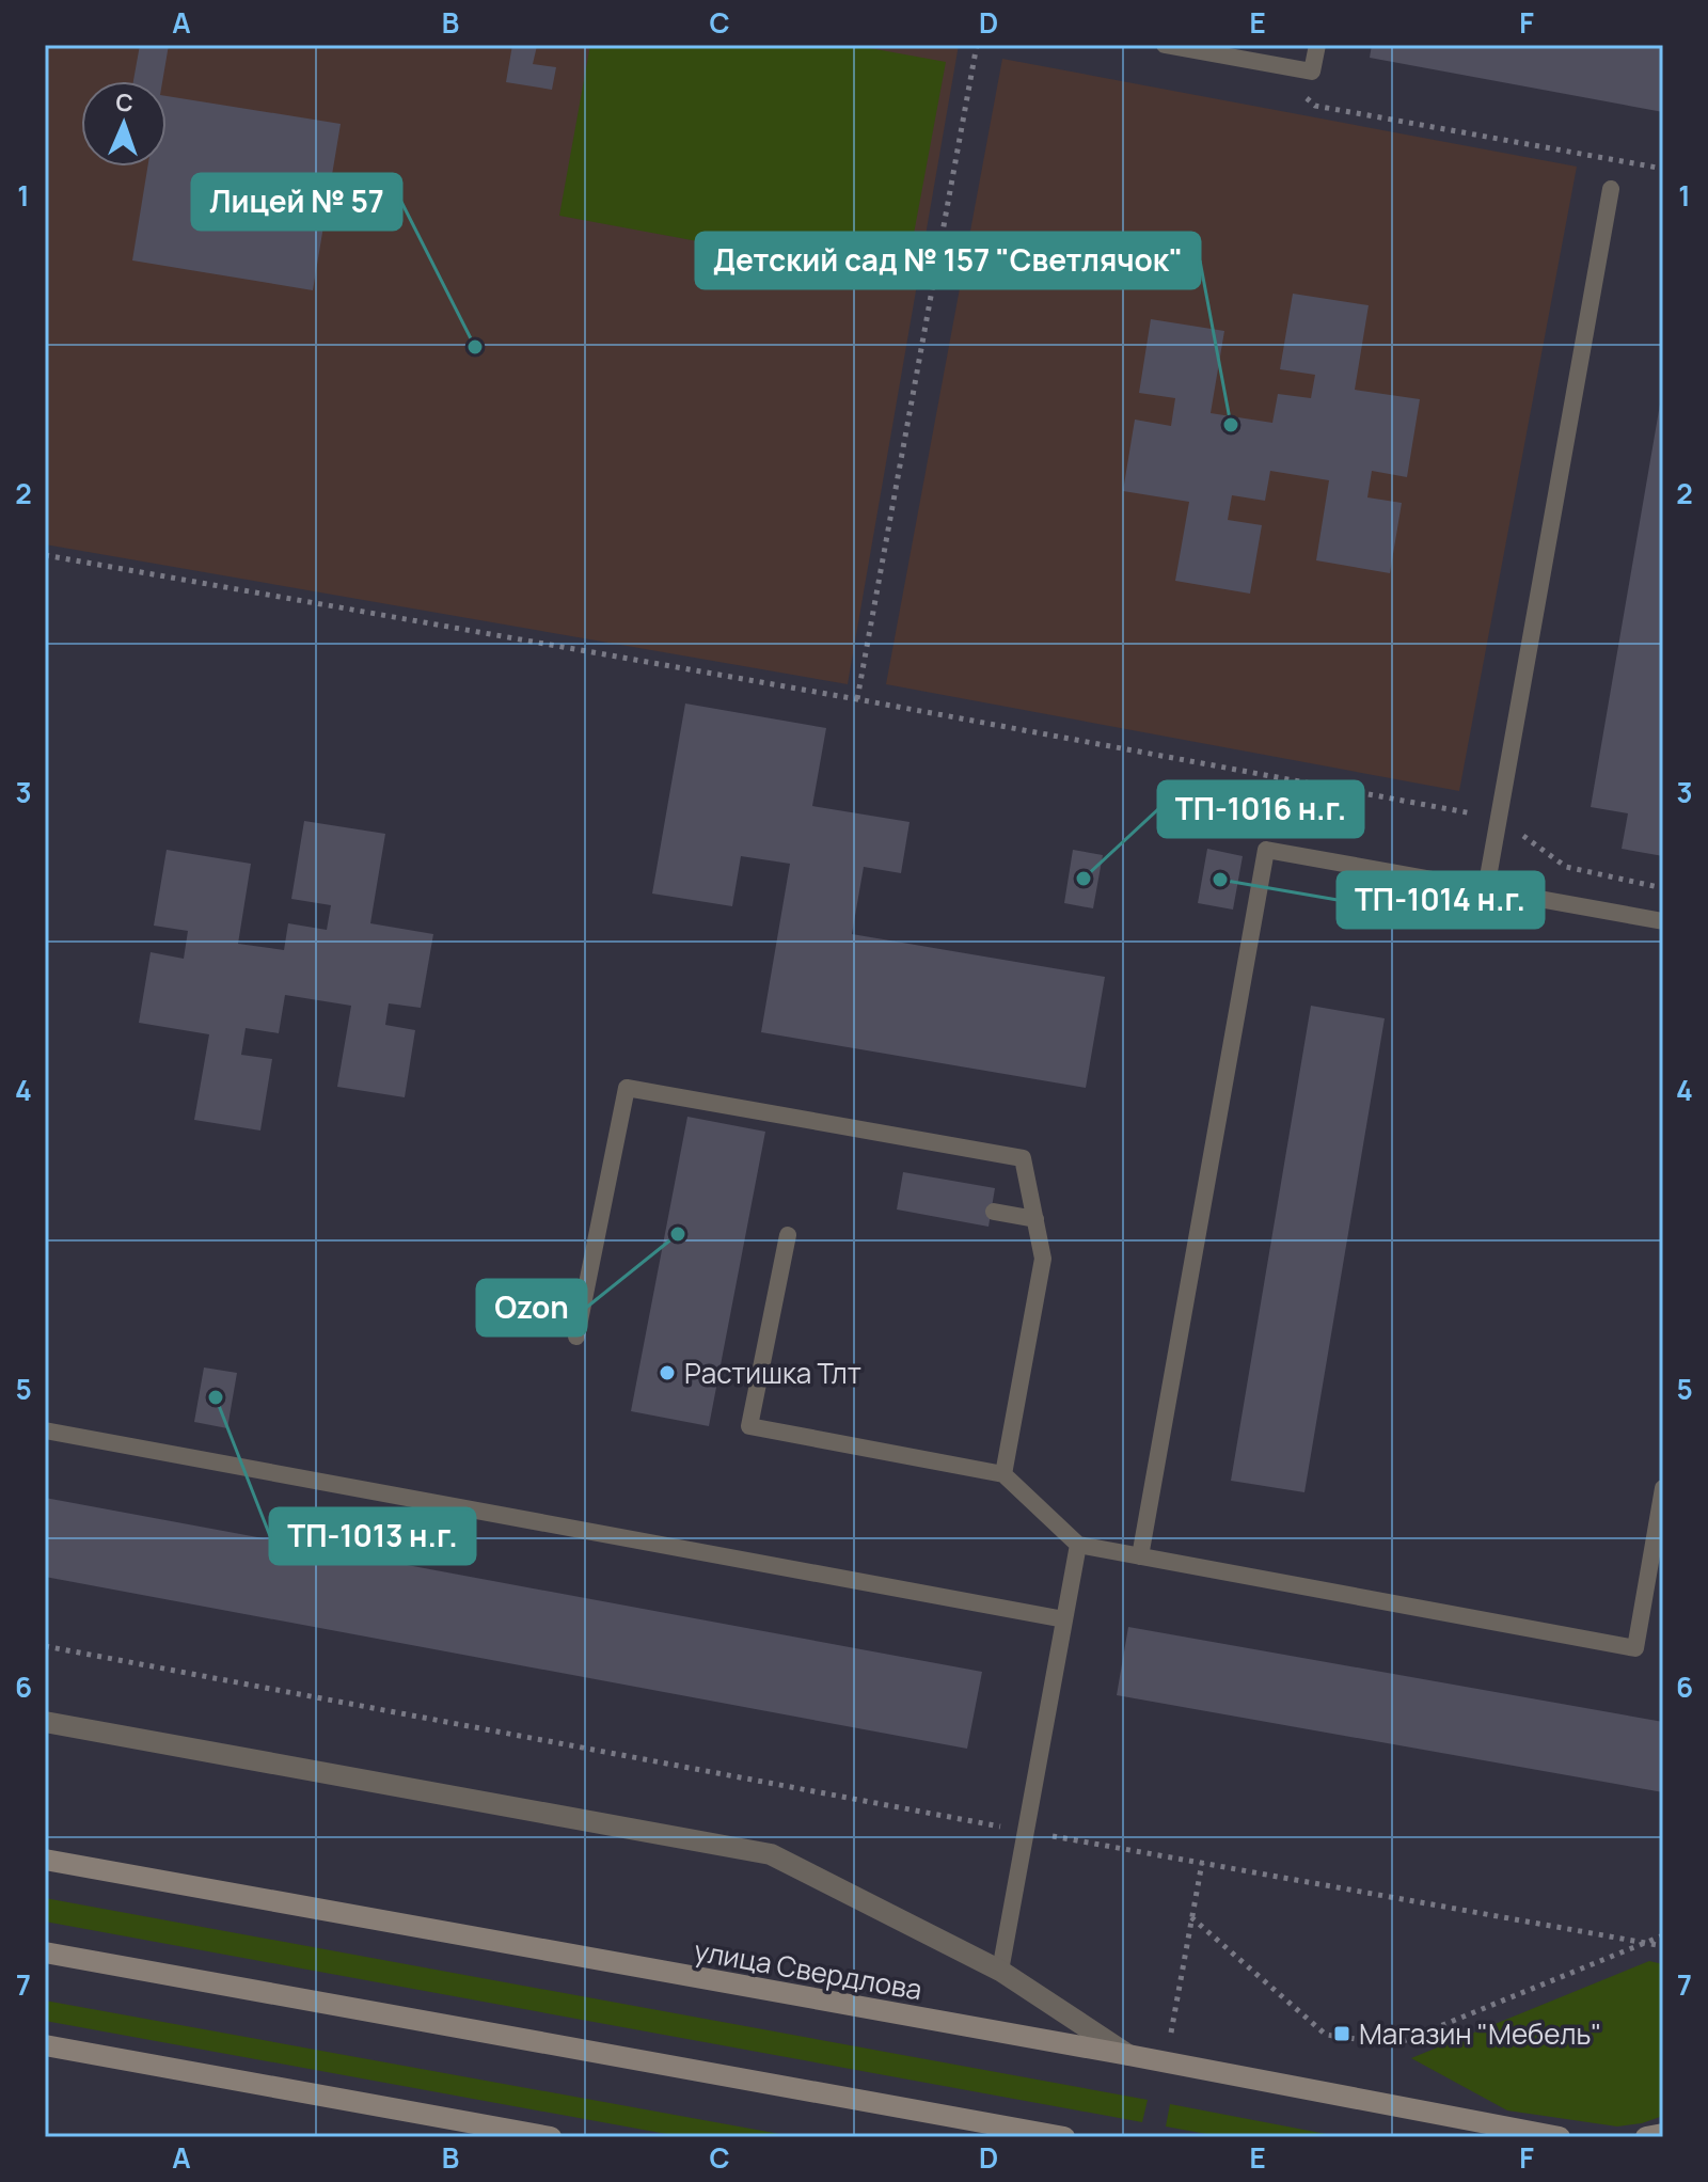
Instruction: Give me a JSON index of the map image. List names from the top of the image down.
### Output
{
  "streets": {
    "main road": ["улица Свердлова"]
  },
  "places": {
    "other": [
      "Лицей № 57",
      "Детский сад № 157 \"Светлячок\"",
      "ТП-1016 н.г.",
      "ТП-1014 н.г.",
      "Ozon",
      "Растишка Тлт",
      "ТП-1013 н.г."
    ],
    "transit": ["Магазин \"Мебель\""]
  },
  "north": "top",
  "grid": {
    "columns": [
      "A",
      "B",
      "C",
      "D",
      "E",
      "F"
    ],
    "rows": [
      "1",
      "2",
      "3",
      "4",
      "5",
      "6",
      "7"
    ]
  }
}
